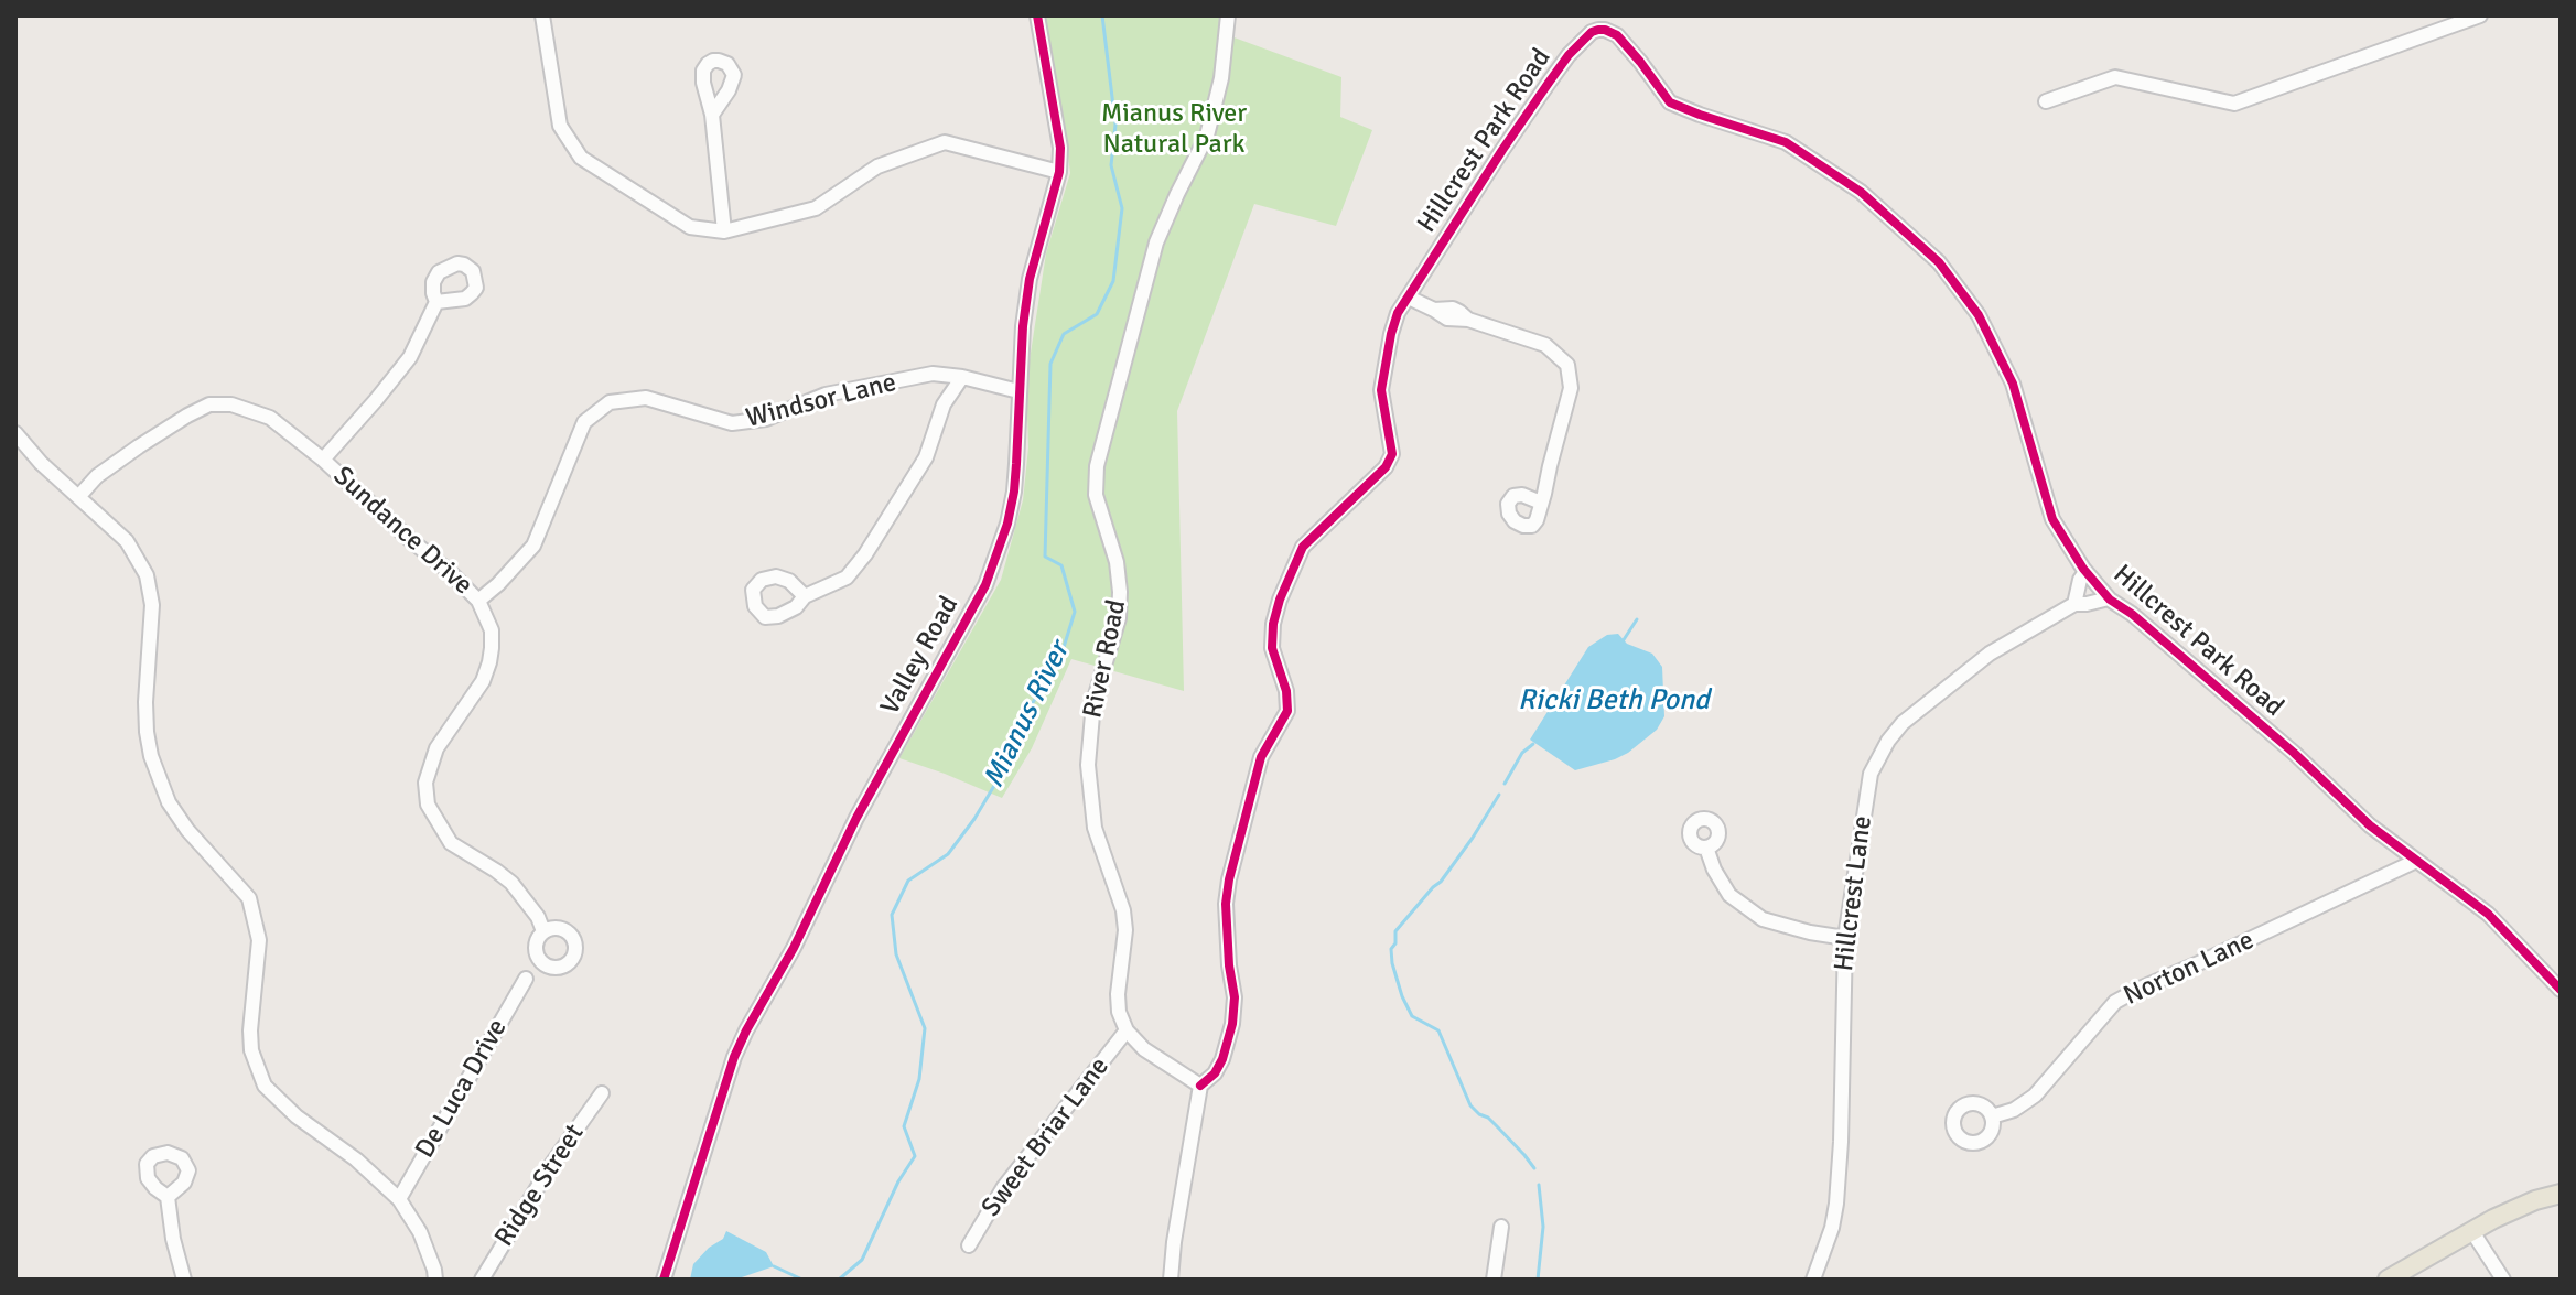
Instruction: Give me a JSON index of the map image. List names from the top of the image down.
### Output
{
  "streets": {
    "street": [
      "Hillcrest Park Road",
      "Windsor Lane",
      "Sundance Drive",
      "Valley Road",
      "River Road",
      "Hillcrest Lane",
      "Norton Lane",
      "De Luca Drive",
      "Sweet Briar Lane",
      "Ridge Street"
    ]
  },
  "crossings": [
    ["Hillcrest Park Road", "Hillcrest Lane"],
    ["Hillcrest Park Road", "Norton Lane"],
    ["Windsor Lane", "Sundance Drive"],
    ["Windsor Lane", "Valley Road"],
    ["River Road", "Sweet Briar Lane"]
  ],
  "water": ["Ricki Beth Pond", "Mianus River"],
  "parks": ["Mianus River Natural Park"]
}
